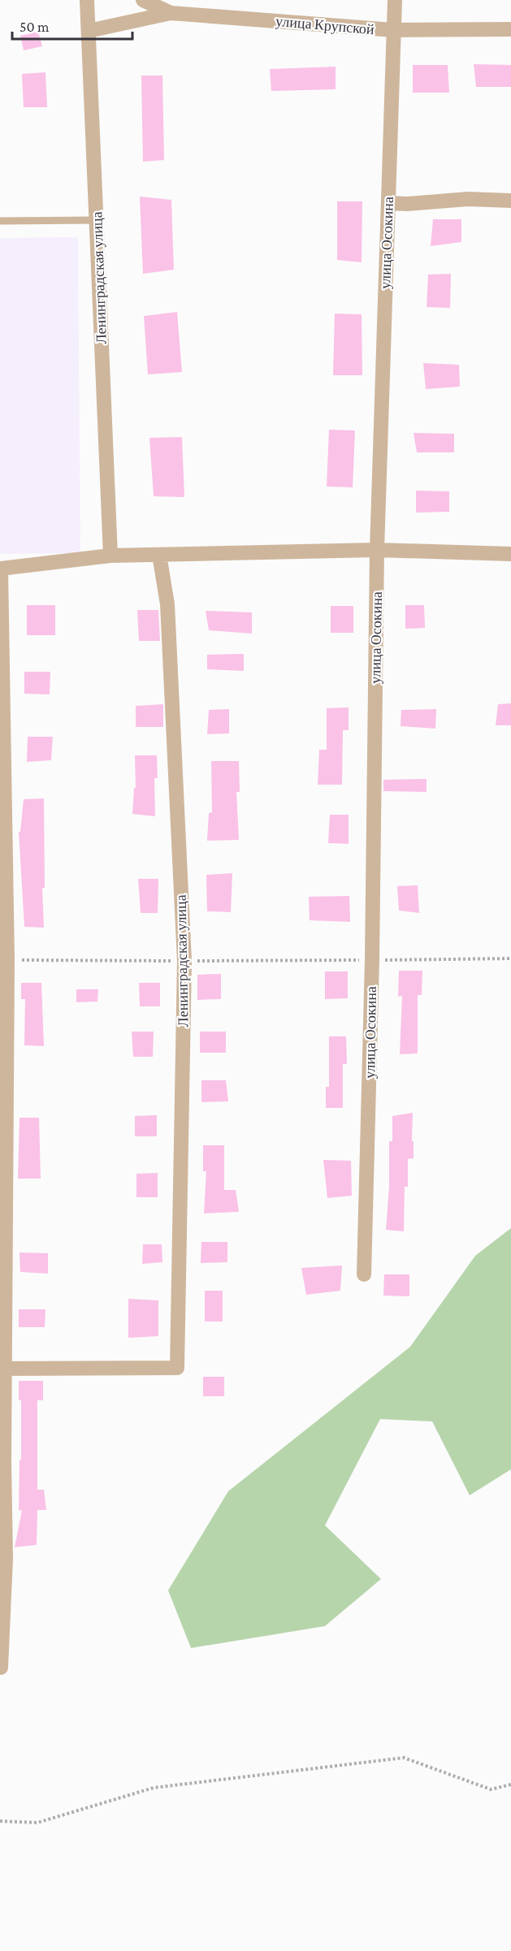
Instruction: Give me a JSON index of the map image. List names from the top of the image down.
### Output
{
  "streets": {
    "street": ["улица Крупской", "улица Осокина", "Ленинградская улица"]
  },
  "crossings": [
    ["улица Крупской", "улица Осокина"]
  ],
  "scale_bar": "50 m"
}
